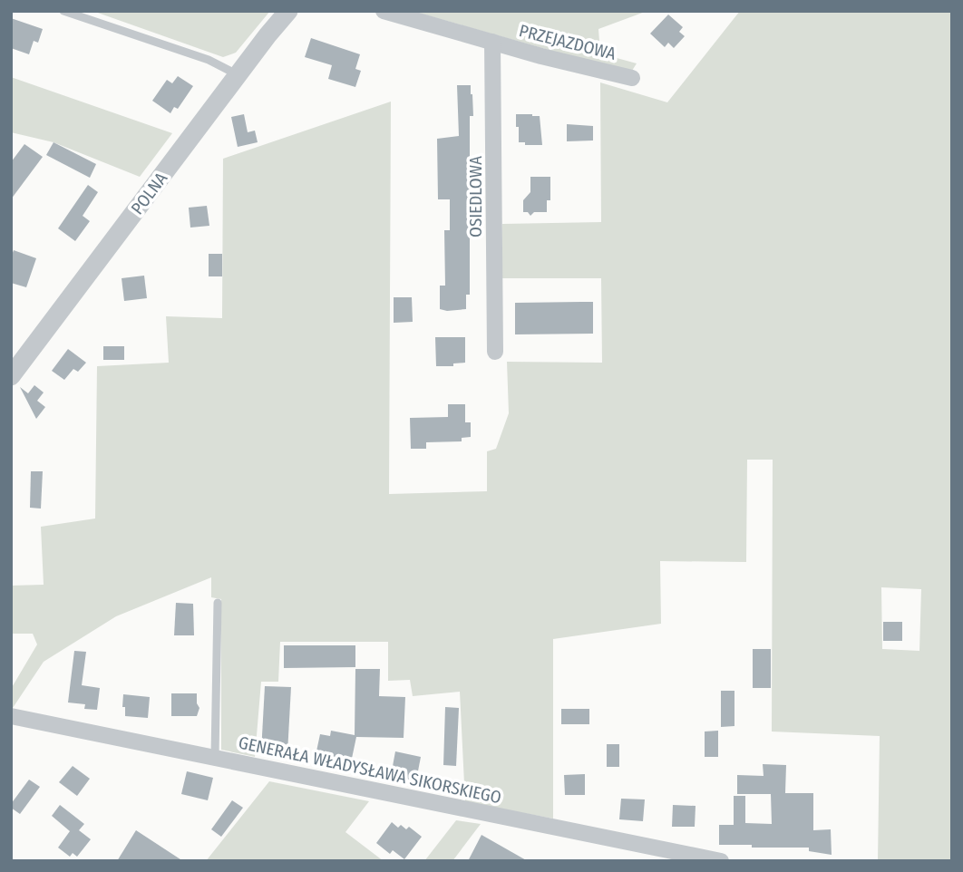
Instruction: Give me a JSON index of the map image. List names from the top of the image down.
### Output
{
  "streets": {
    "street": [
      "PRZEJAZDOWA",
      "POLNA",
      "OSIEDLOWA",
      "GENERAŁA WŁADYSŁAWA SIKORSKIEGO"
    ]
  },
  "crossings": [
    ["PRZEJAZDOWA", "OSIEDLOWA"]
  ]
}
